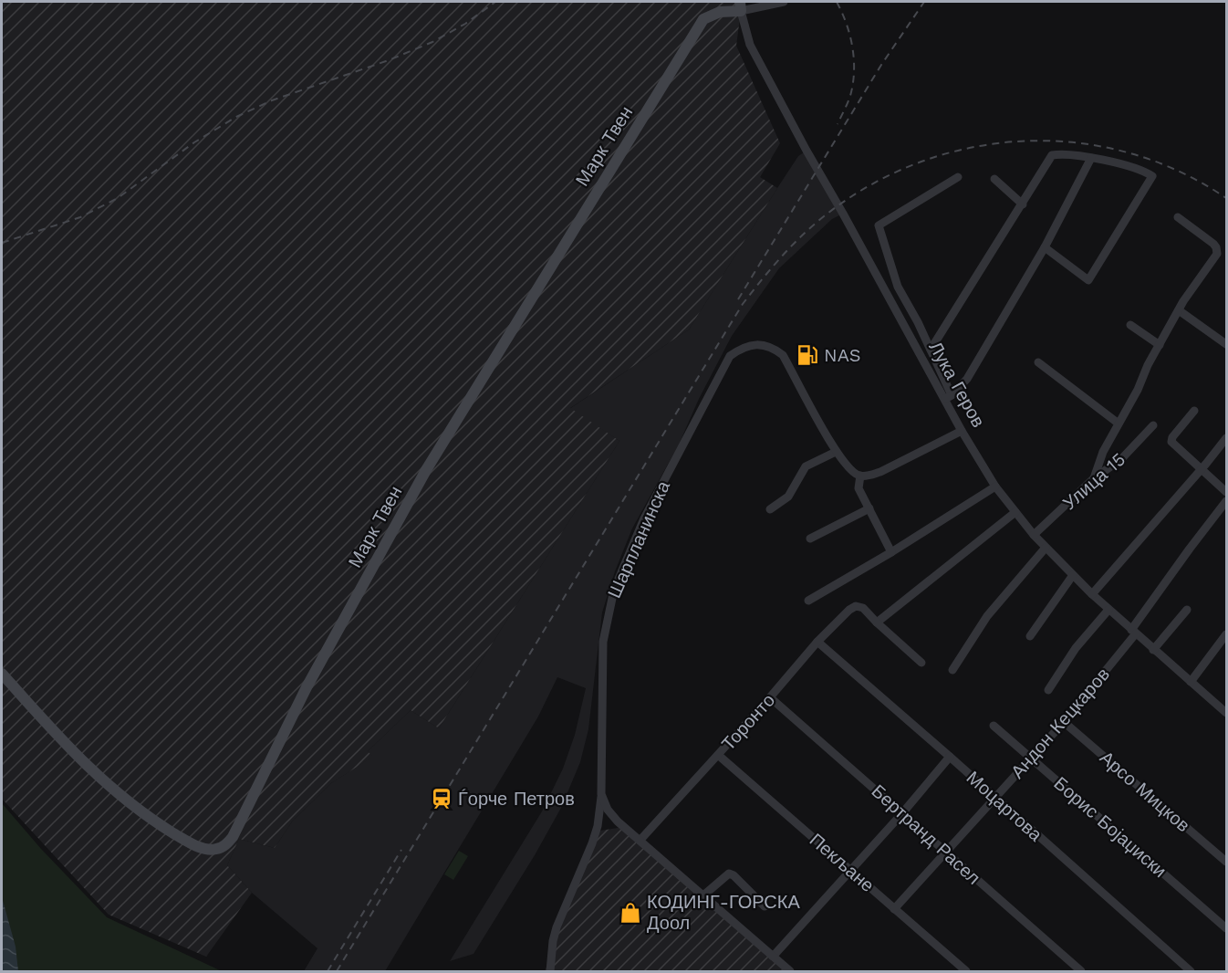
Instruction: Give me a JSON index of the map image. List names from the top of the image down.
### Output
{
  "streets": {
    "street": [
      "Марк Твен",
      "Лука Геров",
      "Улица 15",
      "Шарпланинска",
      "Торонто",
      "Андон Кецкаров",
      "Арсо Мицков",
      "Моцартова",
      "Борис Бојаџиски",
      "Бертранд Расел",
      "Пекљане"
    ]
  },
  "crossings": [
    ["Марк Твен", "Лука Геров"],
    ["Лука Геров", "Улица 15"],
    ["Лука Геров", "Андон Кецкаров"],
    ["Торонто", "Моцартова"],
    ["Торонто", "Бертранд Расел"],
    ["Торонто", "Пекљане"],
    ["Андон Кецкаров", "Арсо Мицков"],
    ["Андон Кецкаров", "Моцартова"],
    ["Андон Кецкаров", "Борис Бојаџиски"],
    ["Андон Кецкаров", "Бертранд Расел"],
    ["Андон Кецкаров", "Пекљане"]
  ],
  "places": {
    "fuel station": ["NAS"],
    "station": ["Ѓорче Петров"],
    "shop": ["КОДИНГ-ГОРСКА Доол"]
  }
}
